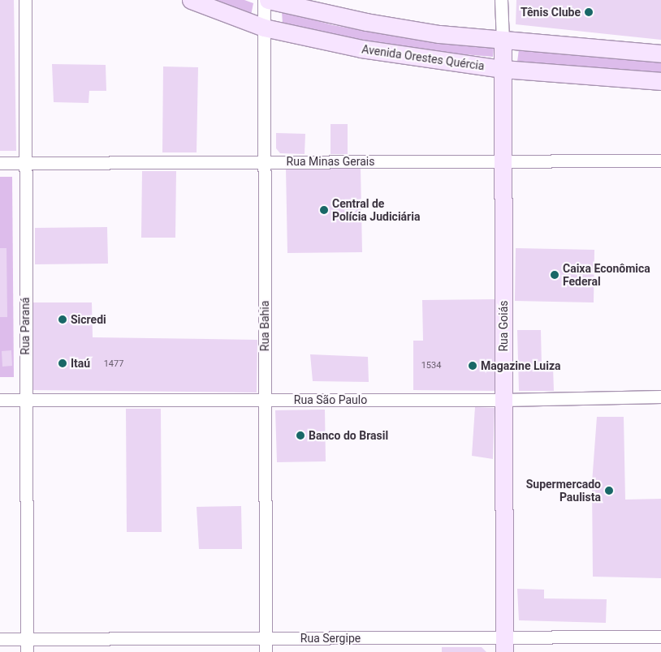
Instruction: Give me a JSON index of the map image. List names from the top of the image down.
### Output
{
  "streets": {
    "main road": ["Avenida Orestes Quércia", "Rua Goiás"],
    "street": [
      "Rua Minas Gerais",
      "Rua Paraná",
      "Rua Bahia",
      "Rua São Paulo",
      "Rua Sergipe"
    ]
  },
  "crossings": [
    ["Avenida Orestes Quércia", "Rua Bahia"],
    ["Avenida Orestes Quércia", "Rua Goiás"],
    ["Rua Minas Gerais", "Rua Paraná"],
    ["Rua Minas Gerais", "Rua Bahia"],
    ["Rua Minas Gerais", "Rua Goiás"],
    ["Rua Paraná", "Rua São Paulo"],
    ["Rua Paraná", "Rua Sergipe"],
    ["Rua Bahia", "Rua São Paulo"],
    ["Rua Bahia", "Rua Sergipe"],
    ["Rua Goiás", "Rua São Paulo"],
    ["Rua Goiás", "Rua Sergipe"]
  ],
  "places": [
    "Tênis Clube",
    "Central de Polícia Judiciária",
    "Caixa Econômica Federal",
    "Sicredi",
    "Itaú",
    "Magazine Luiza",
    "Banco do Brasil",
    "Supermercado Paulista"
  ],
  "house_numbers": ["1477", "1534"]
}
